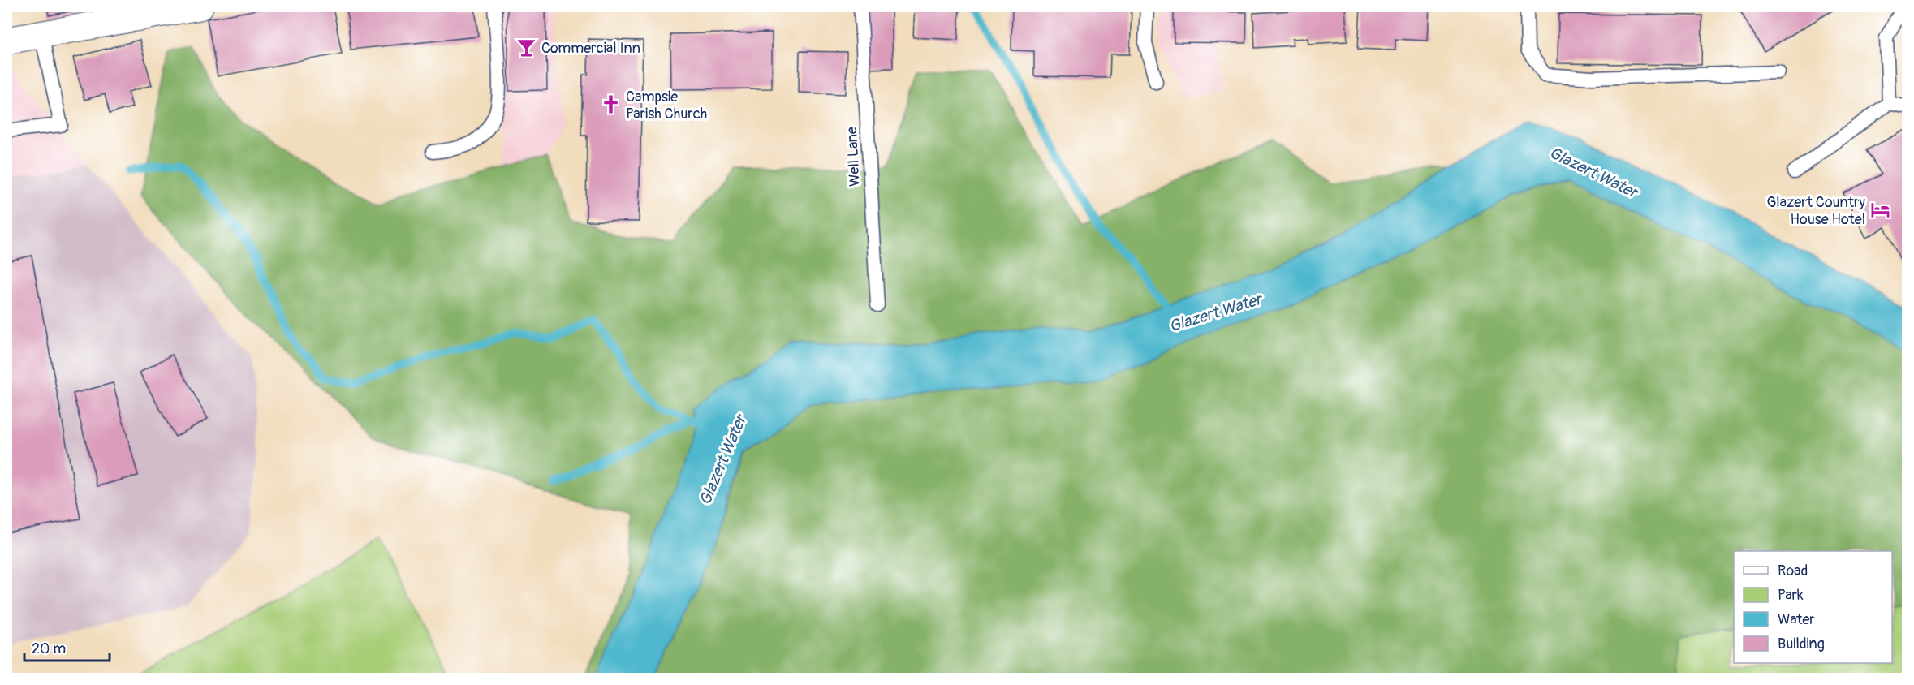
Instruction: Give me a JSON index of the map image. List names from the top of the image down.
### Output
{
  "streets": {
    "lane": ["Well Lane"]
  },
  "water": ["Glazert Water"],
  "places": {
    "bar": ["Commercial Inn"],
    "church": ["Campsie Parish Church"],
    "hotel": ["Glazert Country House Hotel"]
  },
  "legend": [
    "Road",
    "Park",
    "Water",
    "Building"
  ],
  "scale_bar": "20 m"
}
